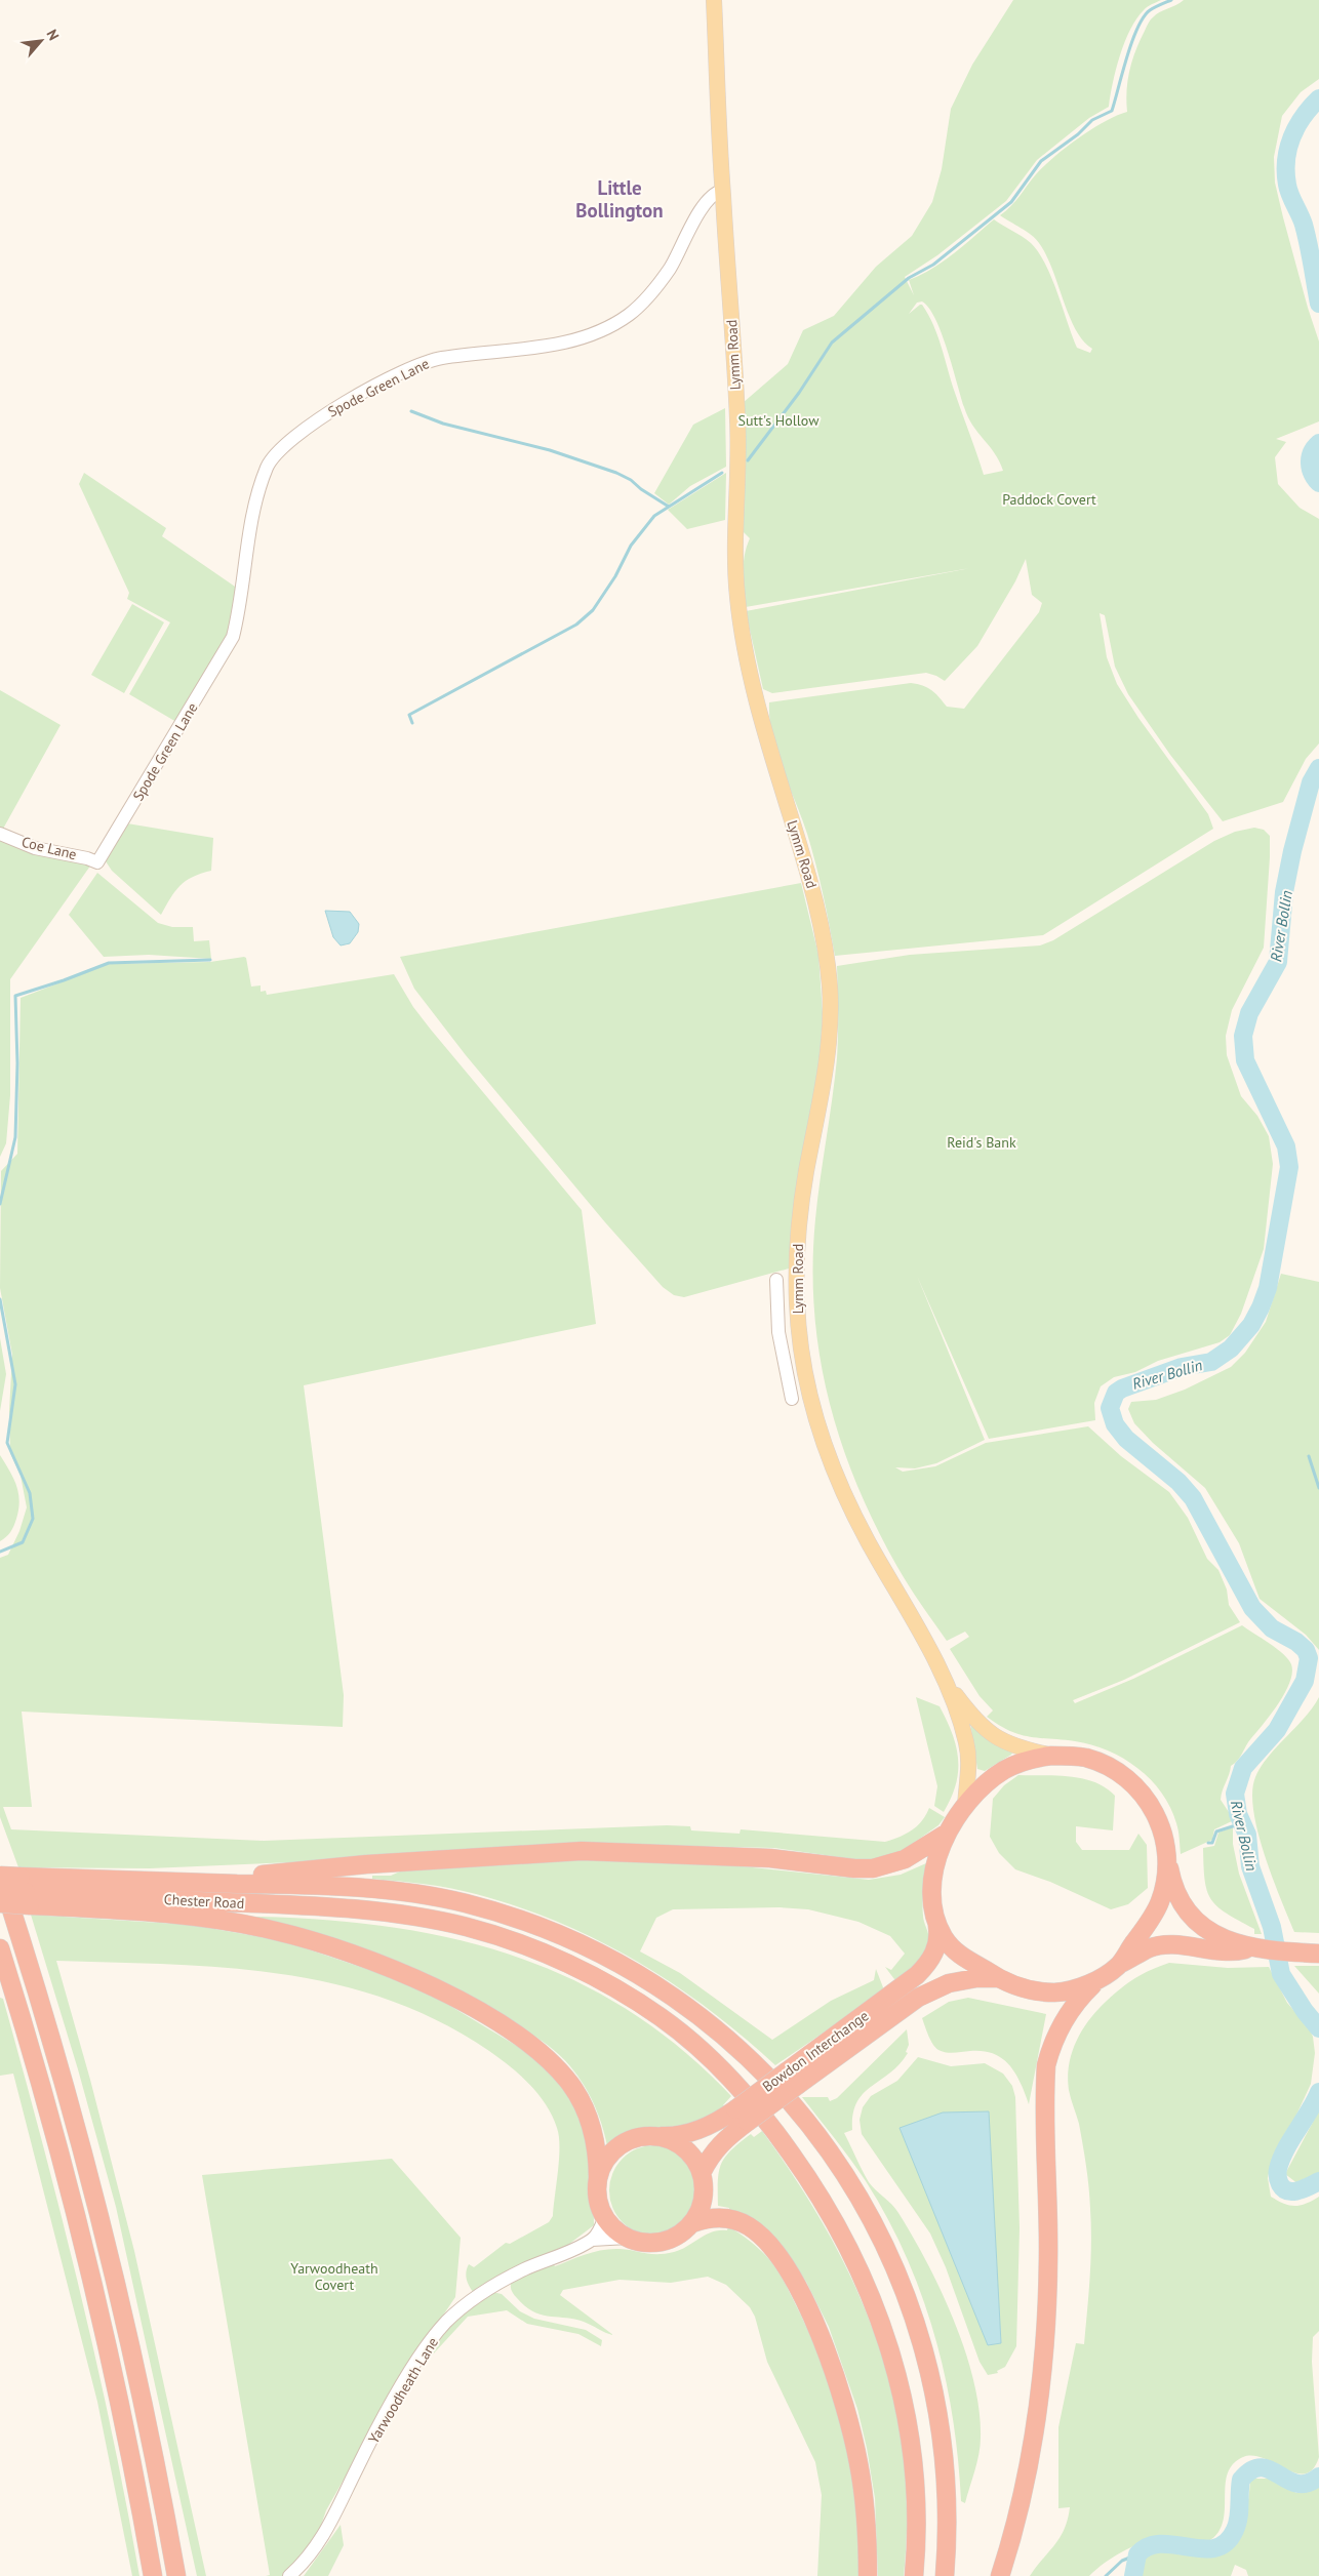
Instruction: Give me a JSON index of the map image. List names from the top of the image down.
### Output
{
  "streets": {
    "highway": ["Chester Road", "Bowdon Interchange"],
    "main road": ["Lymm Road"],
    "street": ["Spode Green Lane", "Coe Lane", "Yarwoodheath Lane"]
  },
  "crossings": [
    ["Lymm Road", "Spode Green Lane"],
    ["Spode Green Lane", "Coe Lane"],
    ["Bowdon Interchange", "Yarwoodheath Lane"]
  ],
  "districts": ["Little Bollington"],
  "water": ["River Bollin"],
  "parks": [
    "Sutt's Hollow",
    "Paddock Covert",
    "Reid's Bank",
    "Yarwoodheath Covert"
  ],
  "north": "top right"
}
